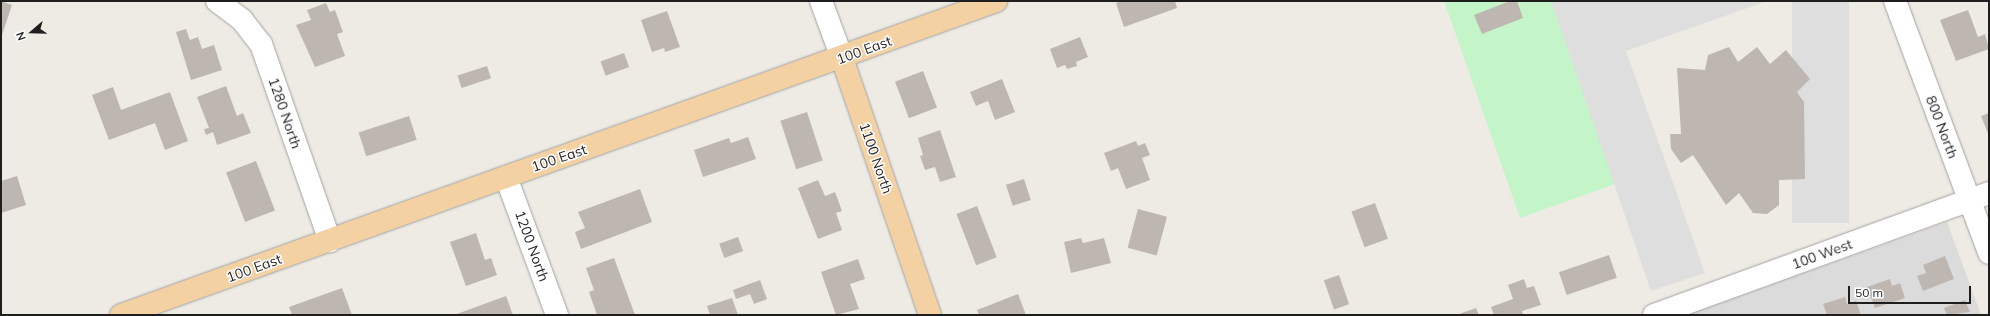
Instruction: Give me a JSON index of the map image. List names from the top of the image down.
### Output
{
  "streets": {
    "main road": ["100 East", "1100 North"],
    "street": [
      "1280 North",
      "800 North",
      "1200 North",
      "100 West"
    ]
  },
  "crossings": [
    ["100 East", "1280 North"],
    ["100 East", "1100 North"],
    ["100 East", "1200 North"],
    ["800 North", "100 West"]
  ],
  "scale_bar": "50 m",
  "north": "left"
}
